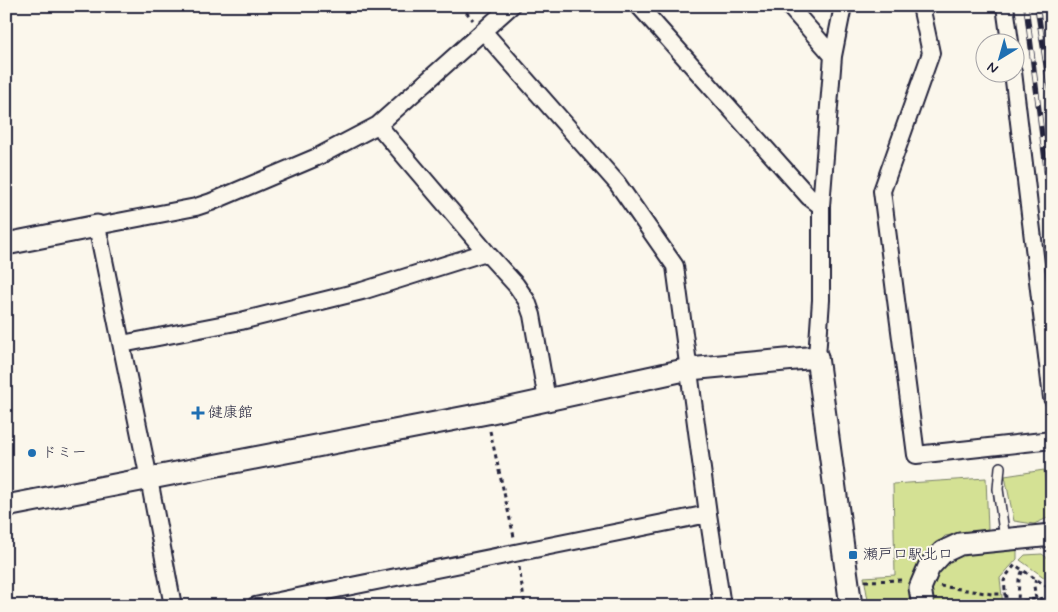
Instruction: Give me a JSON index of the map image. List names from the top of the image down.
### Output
{
  "places": {
    "health": ["健康館"],
    "other": ["ドミー"],
    "transit": ["瀬戸口駅北口"]
  },
  "north": "bottom left"
}
